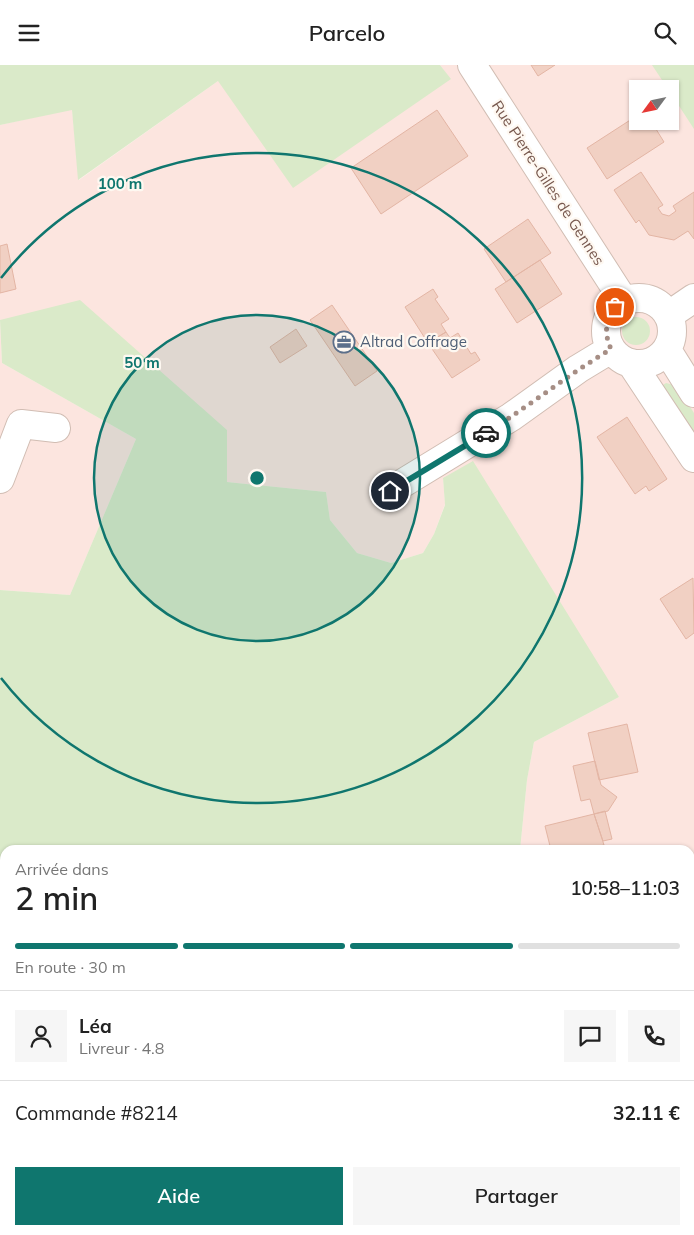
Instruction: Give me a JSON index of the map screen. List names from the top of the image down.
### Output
{
  "streets": {
    "street": ["Rue Pierre-Gilles de Gennes"]
  },
  "places": {
    "office": ["Altrad Coffrage"]
  },
  "north": "bottom left",
  "page": {
    "header": "Parcelo",
    "heading": ["2 min", "Arrivée dans", "10:58–11:03"],
    "panel": [
      "Léa",
      "Livreur · 4.8",
      "Commande #8214",
      "32.11 €"
    ],
    "bar": "En route · 30 m",
    "buttons": ["Aide", "Partager"]
  },
  "rings": ["100 m", "50 m"]
}
